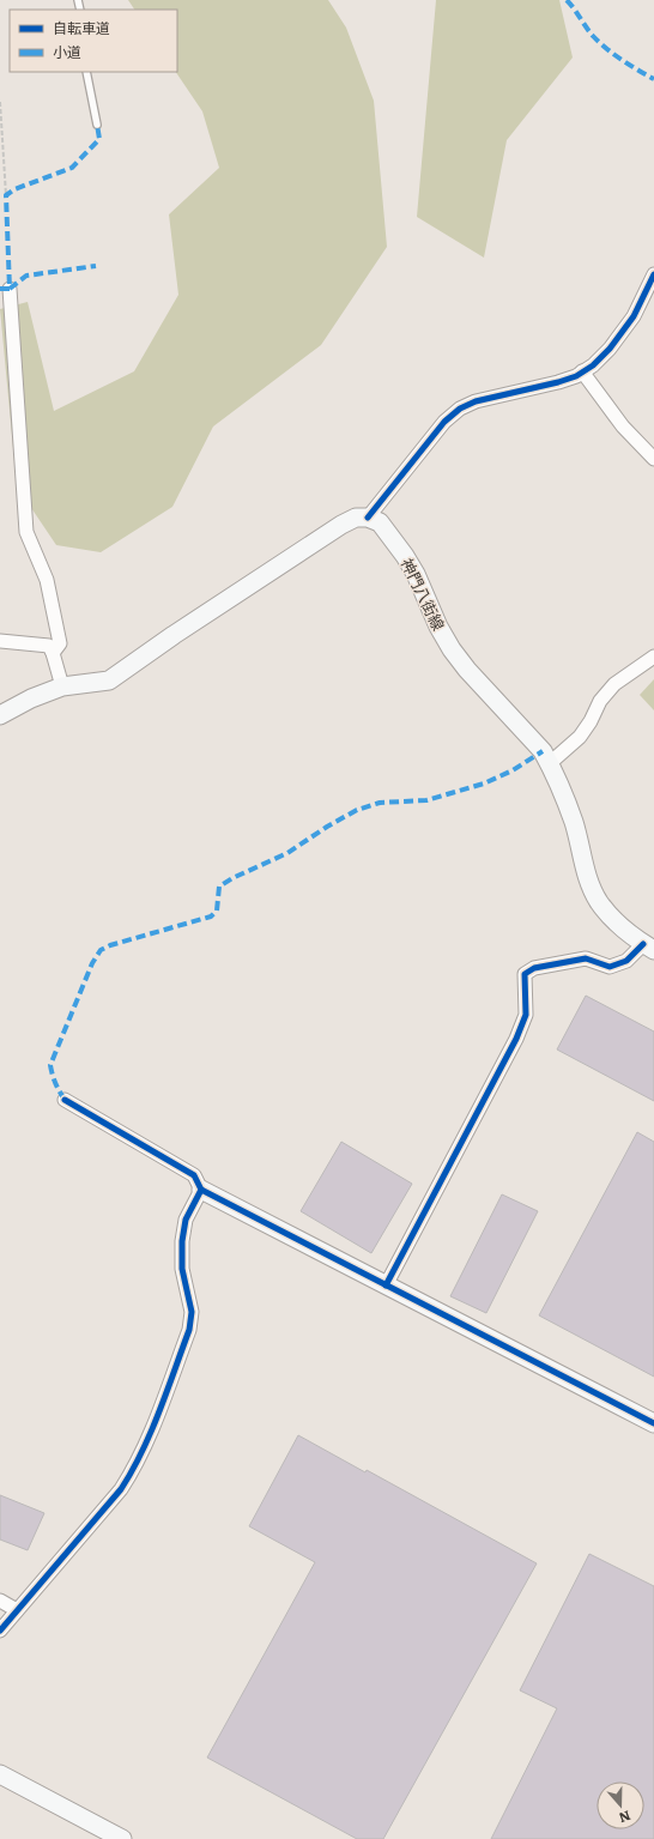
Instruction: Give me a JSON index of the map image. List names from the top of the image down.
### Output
{
  "streets": {
    "main road": ["神門八街線"]
  },
  "legend": ["自転車道", "小道"],
  "north": "bottom"
}
